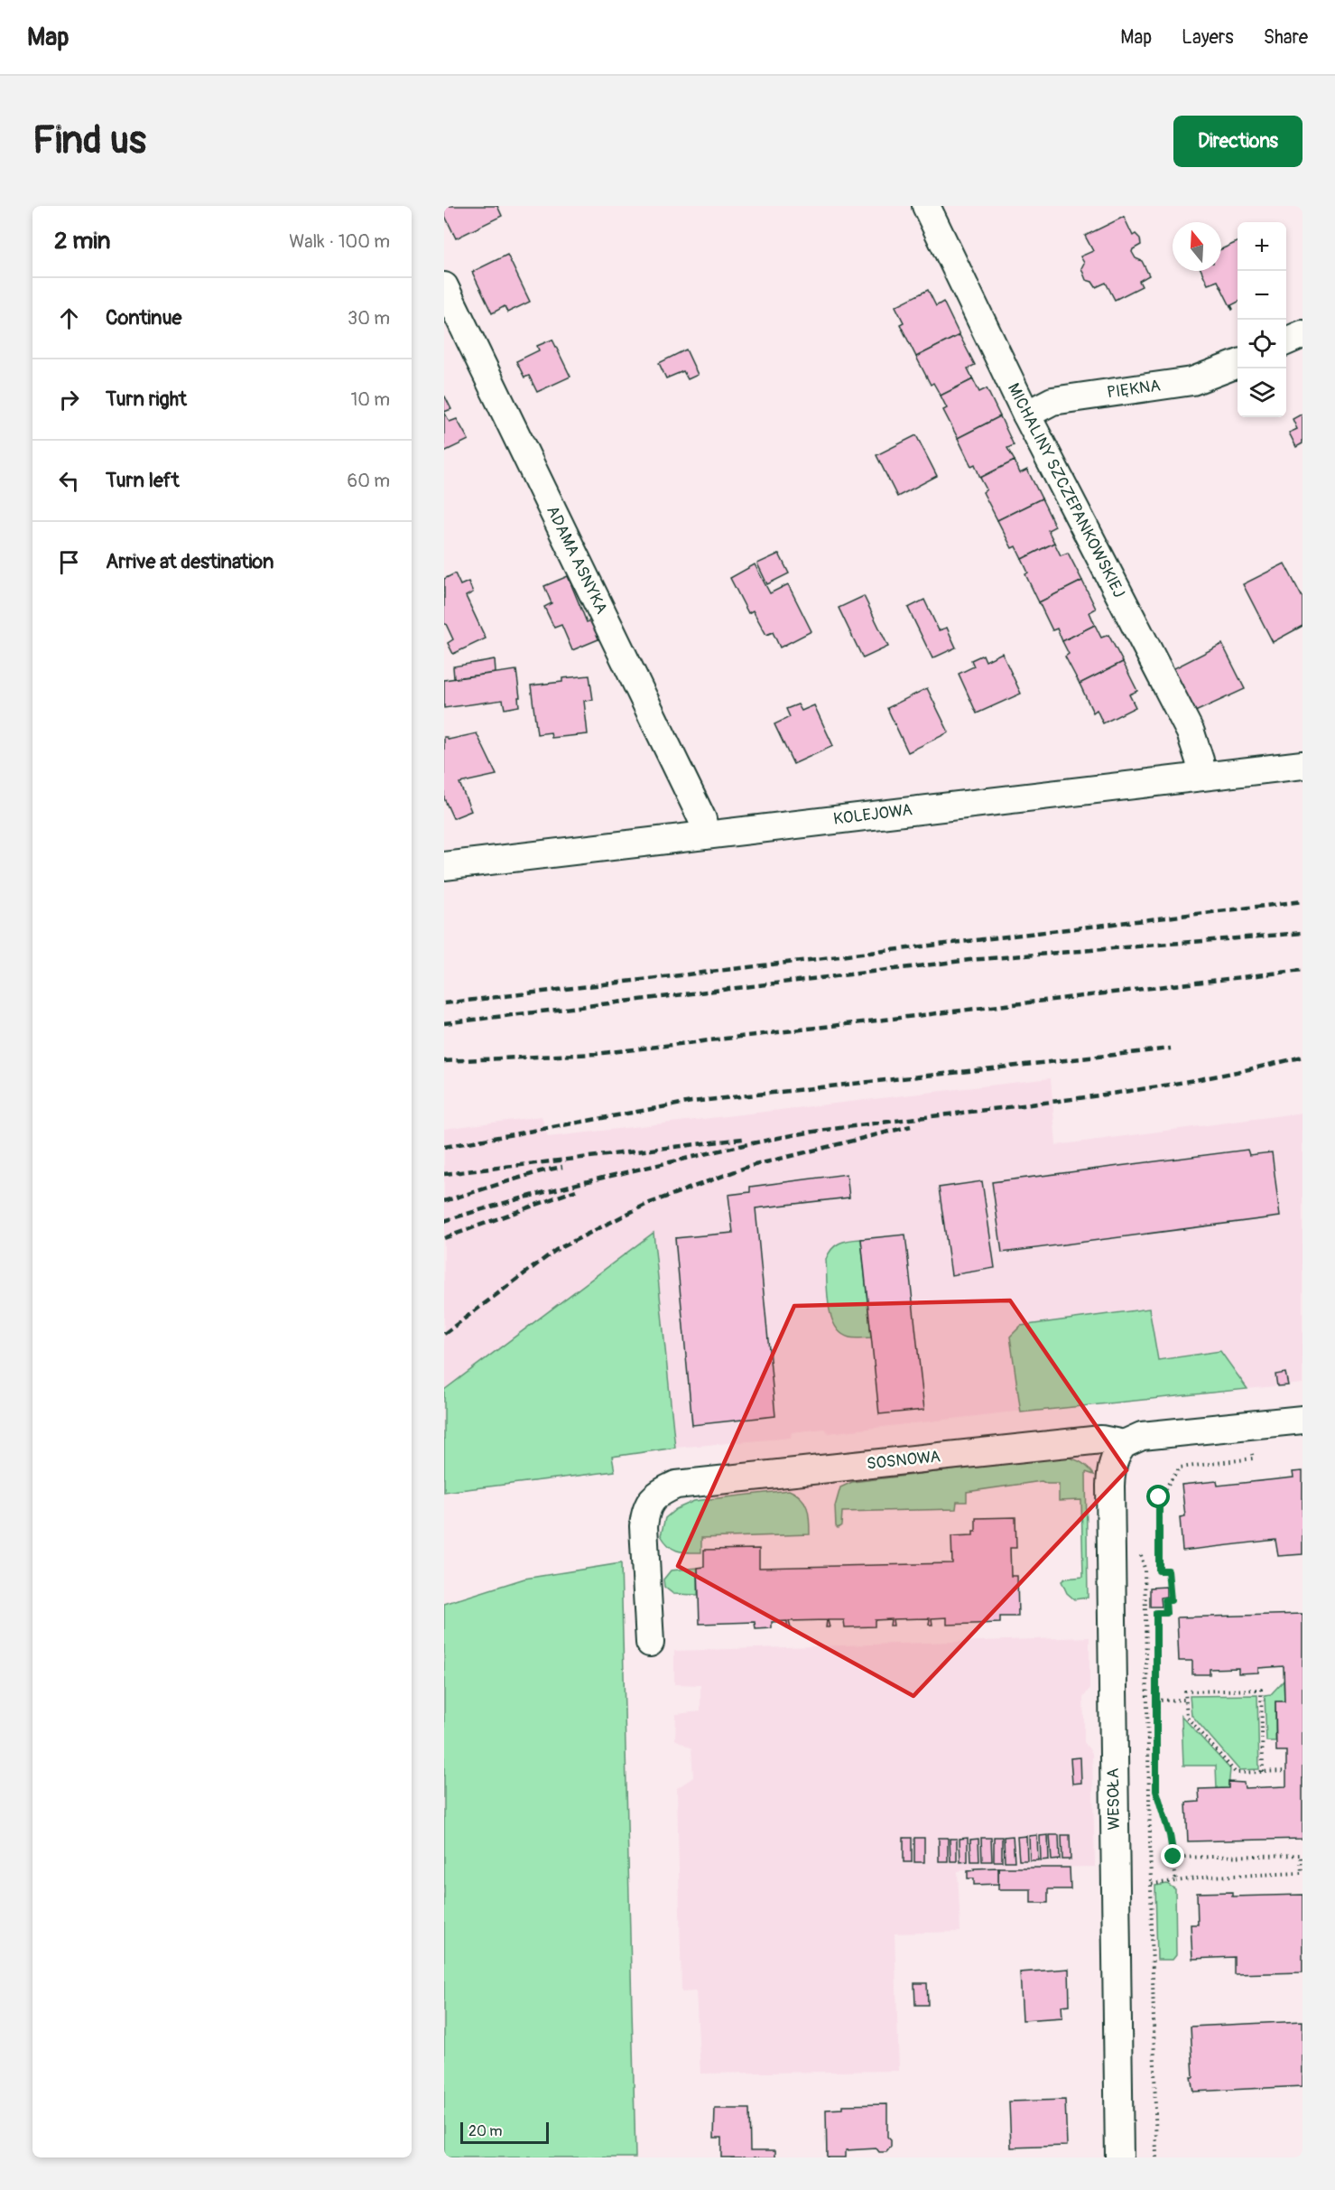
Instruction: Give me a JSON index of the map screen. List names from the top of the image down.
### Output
{
  "streets": {
    "street": [
      "PIĘKNA",
      "MICHALINY SZCZEPANKOWSKIEJ",
      "ADAMA ASNYKA",
      "KOLEJOWA",
      "SOSNOWA",
      "WESOŁA"
    ]
  },
  "crossings": [
    ["PIĘKNA", "MICHALINY SZCZEPANKOWSKIEJ"],
    ["MICHALINY SZCZEPANKOWSKIEJ", "KOLEJOWA"],
    ["ADAMA ASNYKA", "KOLEJOWA"],
    ["SOSNOWA", "WESOŁA"]
  ],
  "scale_bar": "20 m",
  "north": "top",
  "page": {
    "header": "Map",
    "nav": ["Map", "Layers", "Share"],
    "buttons": "Directions",
    "title": "Find us",
    "heading": ["2 min", "Walk · 100 m"],
    "map_buttons": ["+", "−"],
    "list": [
      ["Continue", "30 m"],
      ["Turn right", "10 m"],
      ["Turn left", "60 m"],
      "Arrive at destination"
    ],
    "scale": "20 m"
  }
}
